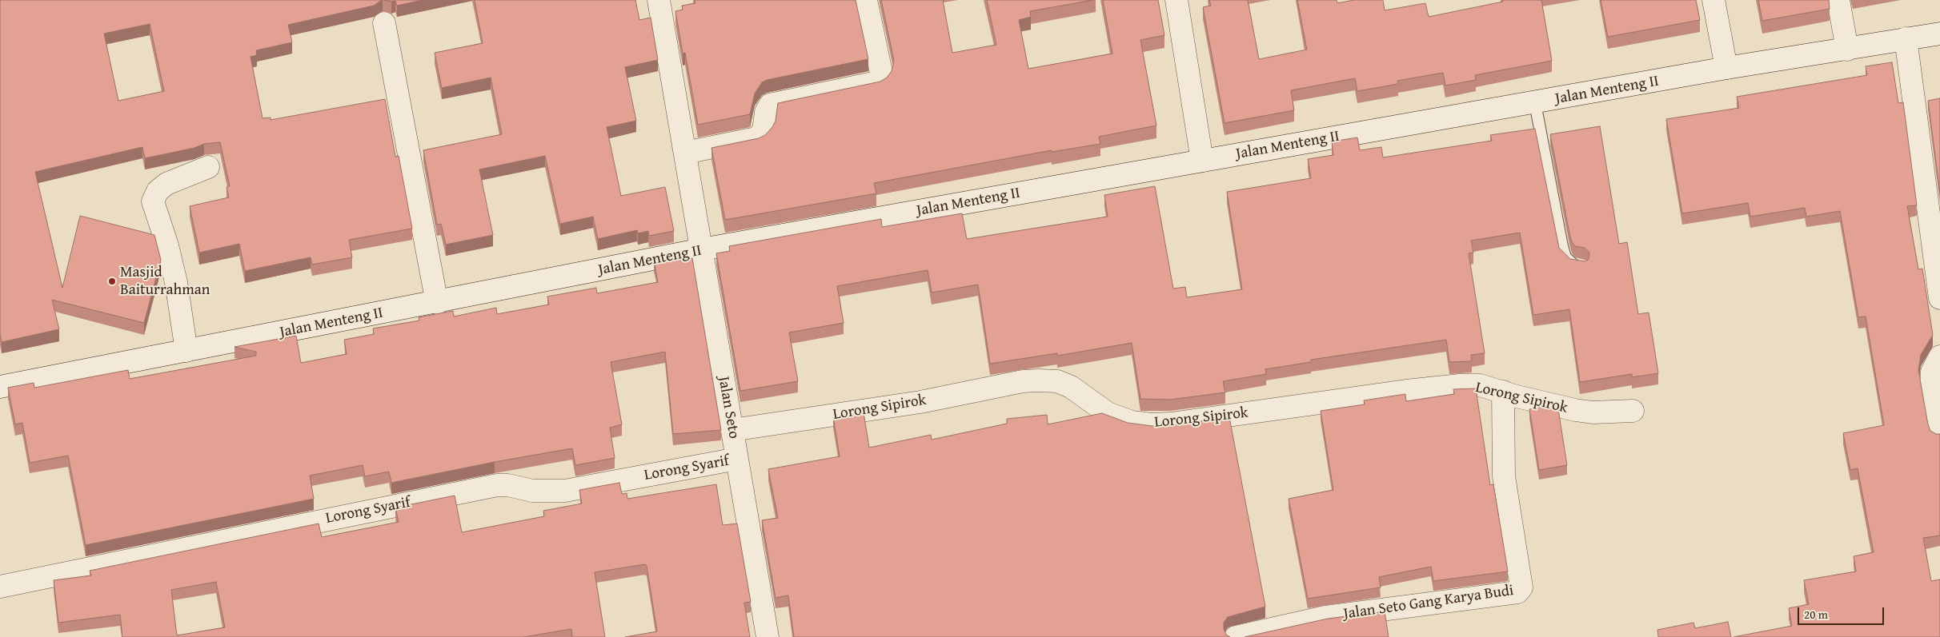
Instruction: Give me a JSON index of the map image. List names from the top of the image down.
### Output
{
  "streets": {
    "street": [
      "Jalan Menteng II",
      "Lorong Sipirok",
      "Jalan Seto",
      "Lorong Syarif",
      "Jalan Seto Gang Karya Budi"
    ]
  },
  "crossings": [
    ["Jalan Menteng II", "Jalan Seto"],
    ["Lorong Sipirok", "Jalan Seto"],
    ["Lorong Sipirok", "Jalan Seto Gang Karya Budi"],
    ["Jalan Seto", "Lorong Syarif"]
  ],
  "places": ["Masjid Baiturrahman"],
  "scale_bar": "20 m"
}
